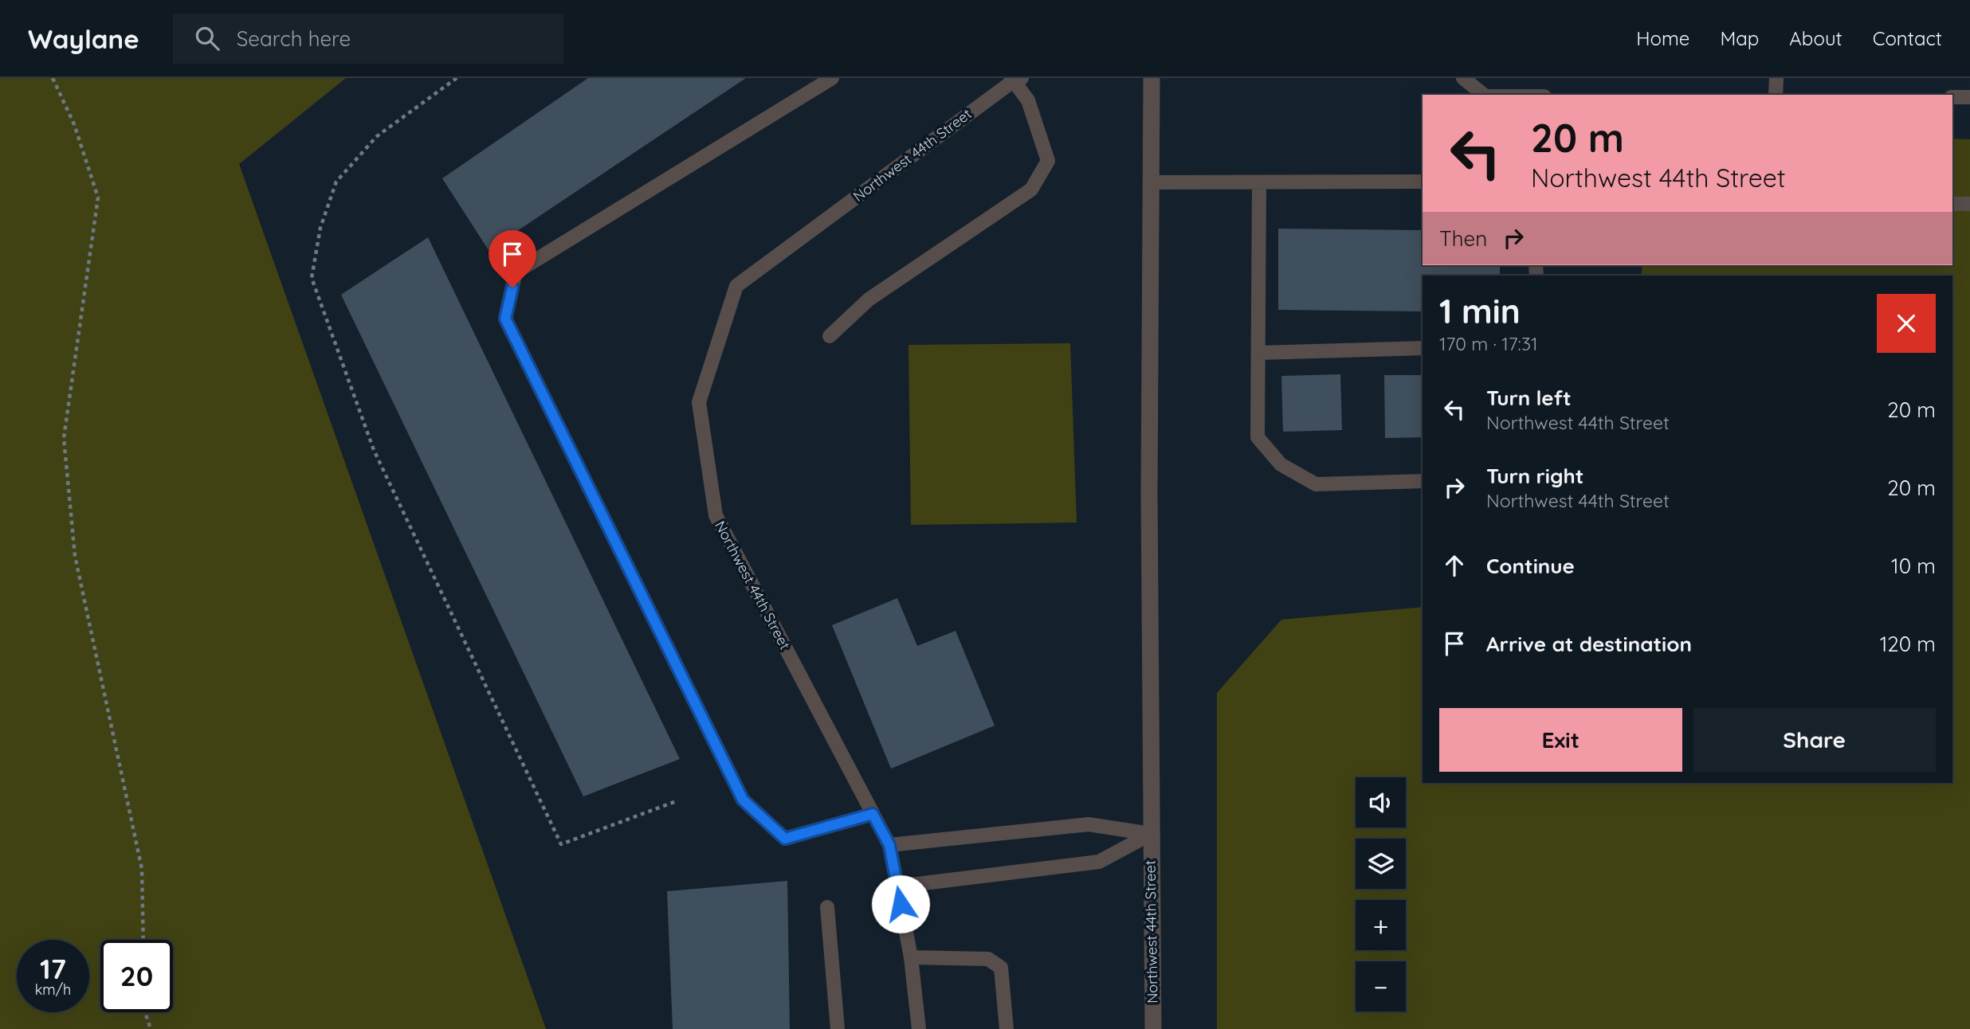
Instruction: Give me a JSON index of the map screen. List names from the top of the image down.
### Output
{
  "streets": {
    "street": ["Northwest 44th Street"]
  },
  "page": {
    "header": "Waylane",
    "search": "Search here",
    "nav": [
      "Home",
      "Map",
      "About",
      "Contact"
    ],
    "turn": ["20 m", "Northwest 44th Street"],
    "then": "Then",
    "heading": ["1 min", "170 m · 17:31"],
    "list": [
      {
        "name": "Turn left",
        "note": "Northwest 44th Street",
        "value": "20 m"
      },
      {
        "name": "Turn right",
        "note": "Northwest 44th Street",
        "value": "20 m"
      },
      {
        "name": "Continue",
        "value": "10 m"
      },
      {
        "name": "Arrive at destination",
        "value": "120 m"
      }
    ],
    "buttons": ["Exit", "Share"],
    "map_buttons": ["+", "−"],
    "speed": "17 km/h",
    "limit": "20"
  }
}
